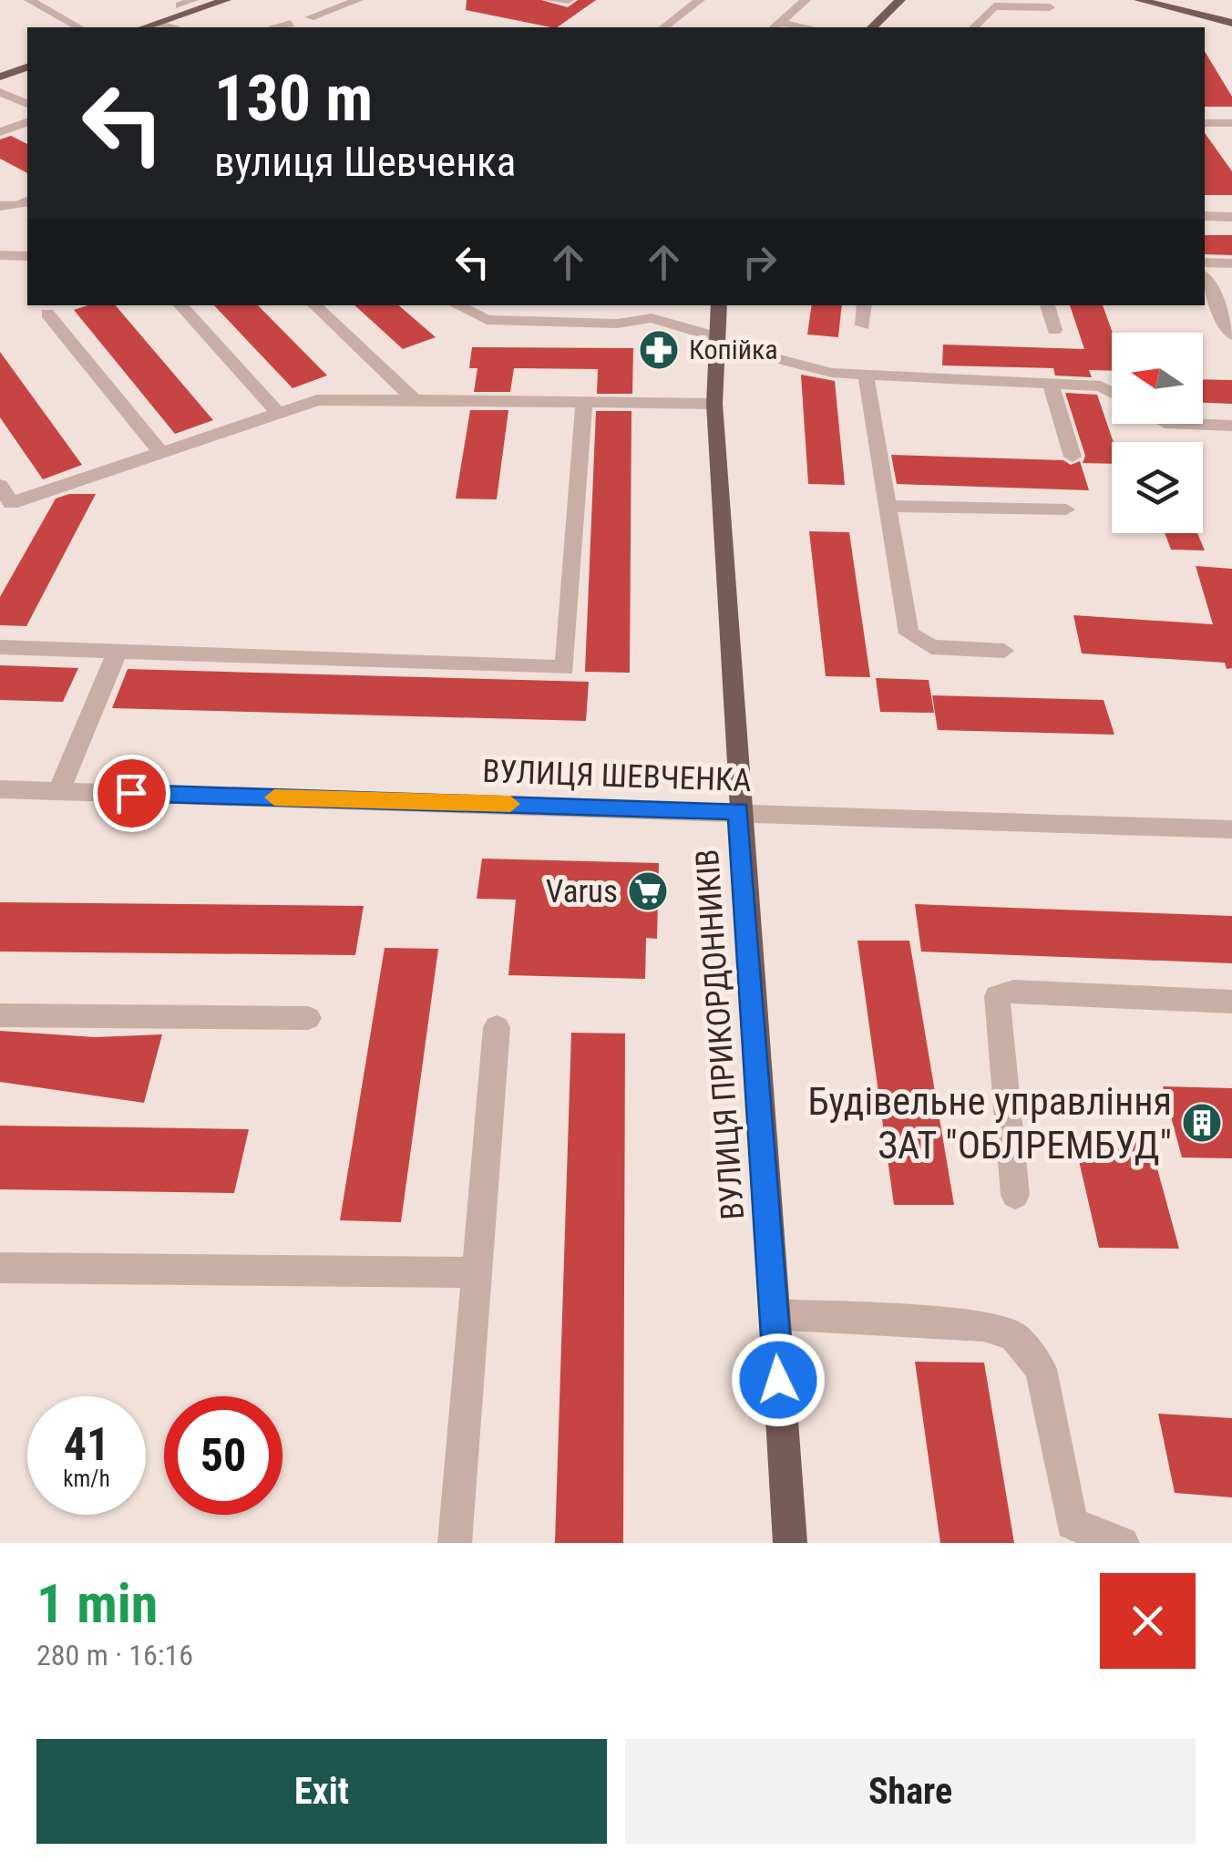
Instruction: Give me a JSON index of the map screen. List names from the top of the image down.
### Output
{
  "streets": {
    "main road": ["ВУЛИЦЯ ПРИКОРДОННИКІВ"],
    "street": ["ВУЛИЦЯ ШЕВЧЕНКА"]
  },
  "crossings": [
    ["ВУЛИЦЯ ШЕВЧЕНКА", "ВУЛИЦЯ ПРИКОРДОННИКІВ"]
  ],
  "places": {
    "pharmacy": ["Копійка"],
    "supermarket": ["Varus"],
    "building": ["Будівельне управління ЗАТ \"ОБЛРЕМБУД\""]
  },
  "north": "left",
  "page": {
    "turn": ["130 m", "вулиця Шевченка"],
    "speed": "41 km/h",
    "limit": "50",
    "heading": ["1 min", "280 m · 16:16"],
    "buttons": ["Exit", "Share"]
  }
}
